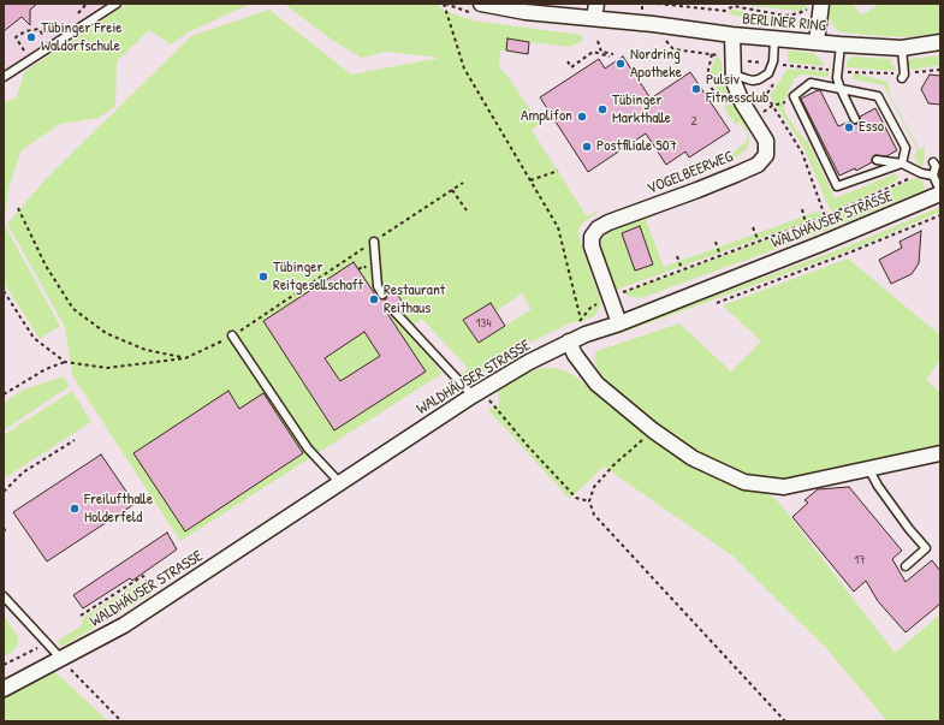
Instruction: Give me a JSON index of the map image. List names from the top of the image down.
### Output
{
  "streets": {
    "street": ["BERLINER RING", "VOGELBEERWEG", "WALDHÄUSER STRASSE"]
  },
  "crossings": [
    ["BERLINER RING", "VOGELBEERWEG"],
    ["VOGELBEERWEG", "WALDHÄUSER STRASSE"]
  ],
  "places": [
    "Tübinger Freie Waldorfschule",
    "Nordring Apotheke",
    "Pulsiv Fitnessclub",
    "Tübinger Markthalle",
    "Amplifon",
    "Esso",
    "Postfiliale 507",
    "Tübinger Reitgesellschaft",
    "Restaurant Reithaus",
    "Freilufthalle Holderfeld"
  ],
  "house_numbers": ["2", "134", "17"]
}
